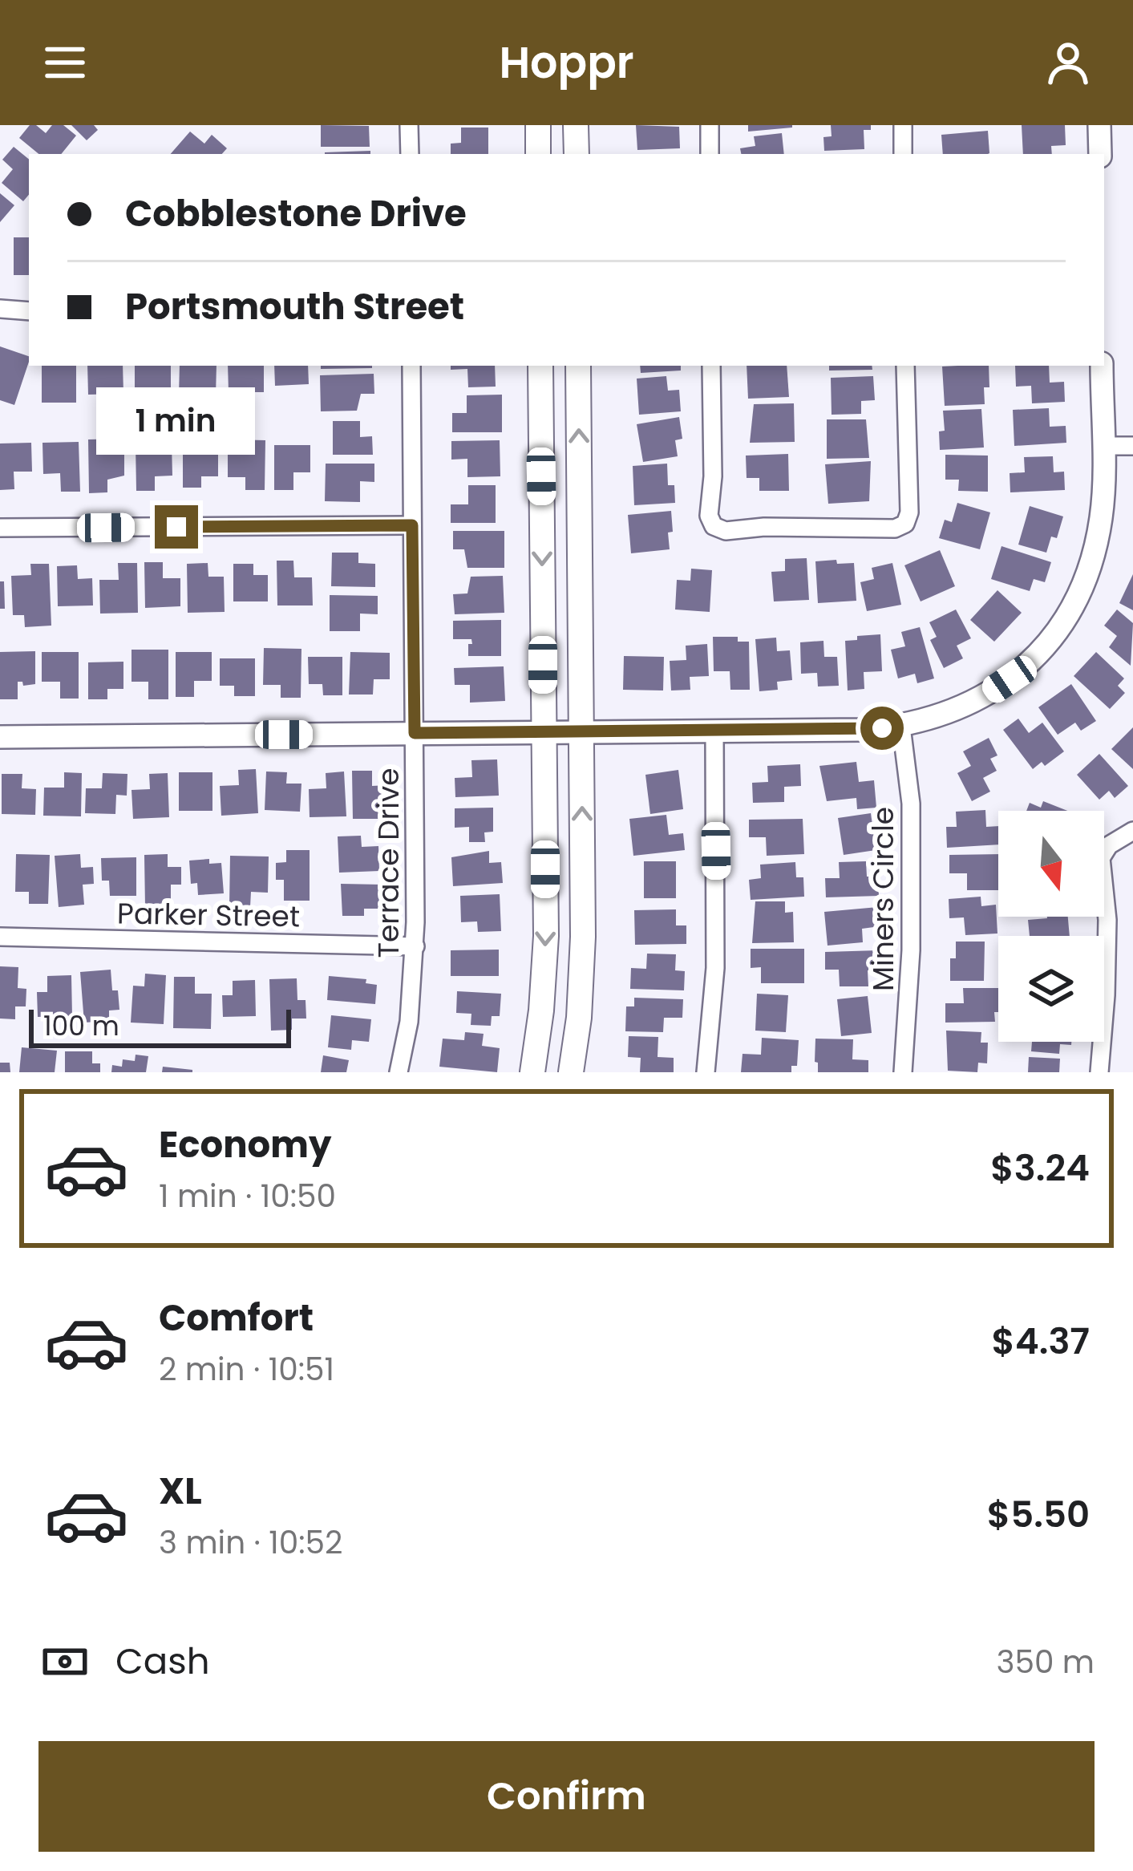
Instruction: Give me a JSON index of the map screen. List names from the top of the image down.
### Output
{
  "streets": {
    "street": ["Terrace Drive", "Miners Circle", "Parker Street"]
  },
  "crossings": [
    ["Terrace Drive", "Parker Street"]
  ],
  "scale_bar": "100 m",
  "north": "bottom",
  "page": {
    "header": "Hoppr",
    "banner": ["Cobblestone Drive", "Portsmouth Street"],
    "bubble": "1 min",
    "scale": "100 m",
    "list": [
      {
        "name": "Economy",
        "note": "1 min · 10:50",
        "value": "$3.24"
      },
      {
        "name": "Comfort",
        "note": "2 min · 10:51",
        "value": "$4.37"
      },
      {
        "name": "XL",
        "note": "3 min · 10:52",
        "value": "$5.50"
      }
    ],
    "pay": ["Cash", "350 m"],
    "buttons": "Confirm"
  }
}
